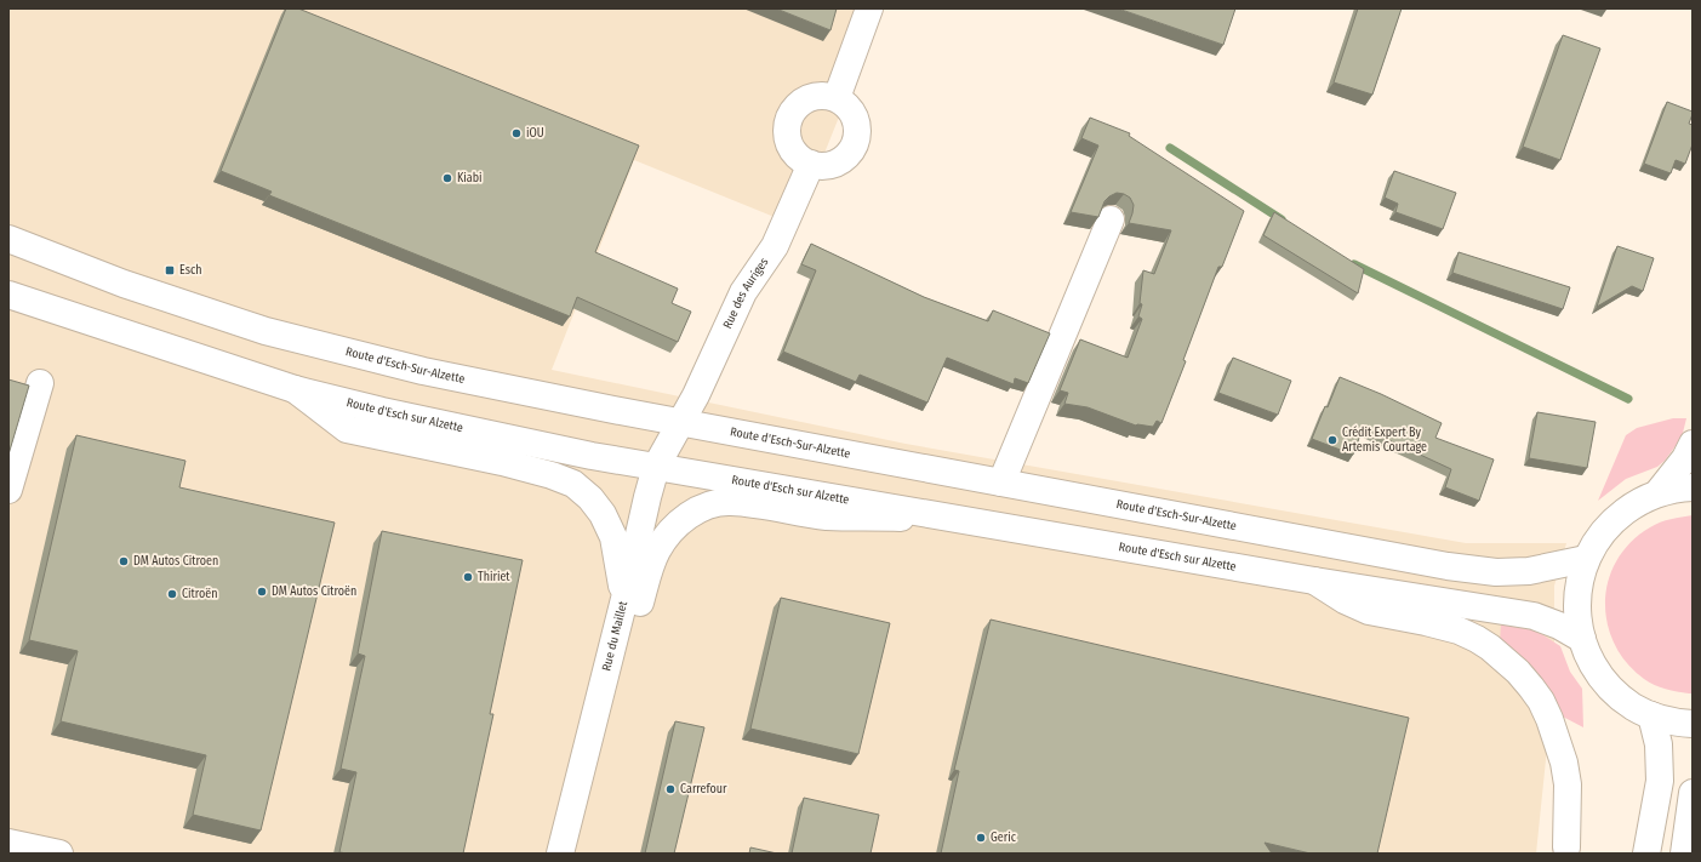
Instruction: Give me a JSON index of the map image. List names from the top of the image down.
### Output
{
  "streets": {
    "main road": [
      "Rue des Auriges",
      "Route d'Esch-Sur-Alzette",
      "Route d'Esch sur Alzette",
      "Rue du Maillet"
    ]
  },
  "crossings": [
    ["Rue des Auriges", "Route d'Esch-Sur-Alzette"],
    ["Rue des Auriges", "Rue du Maillet"],
    ["Route d'Esch-Sur-Alzette", "Rue du Maillet"],
    ["Route d'Esch sur Alzette", "Rue du Maillet"]
  ],
  "places": {
    "other": [
      "iOU",
      "Kiabi",
      "Crédit Expert By Artemis Courtage",
      "DM Autos Citroen",
      "Thiriet",
      "DM Autos Citroën",
      "Citroën",
      "Carrefour",
      "Geric"
    ],
    "transit": ["Esch"]
  }
}
